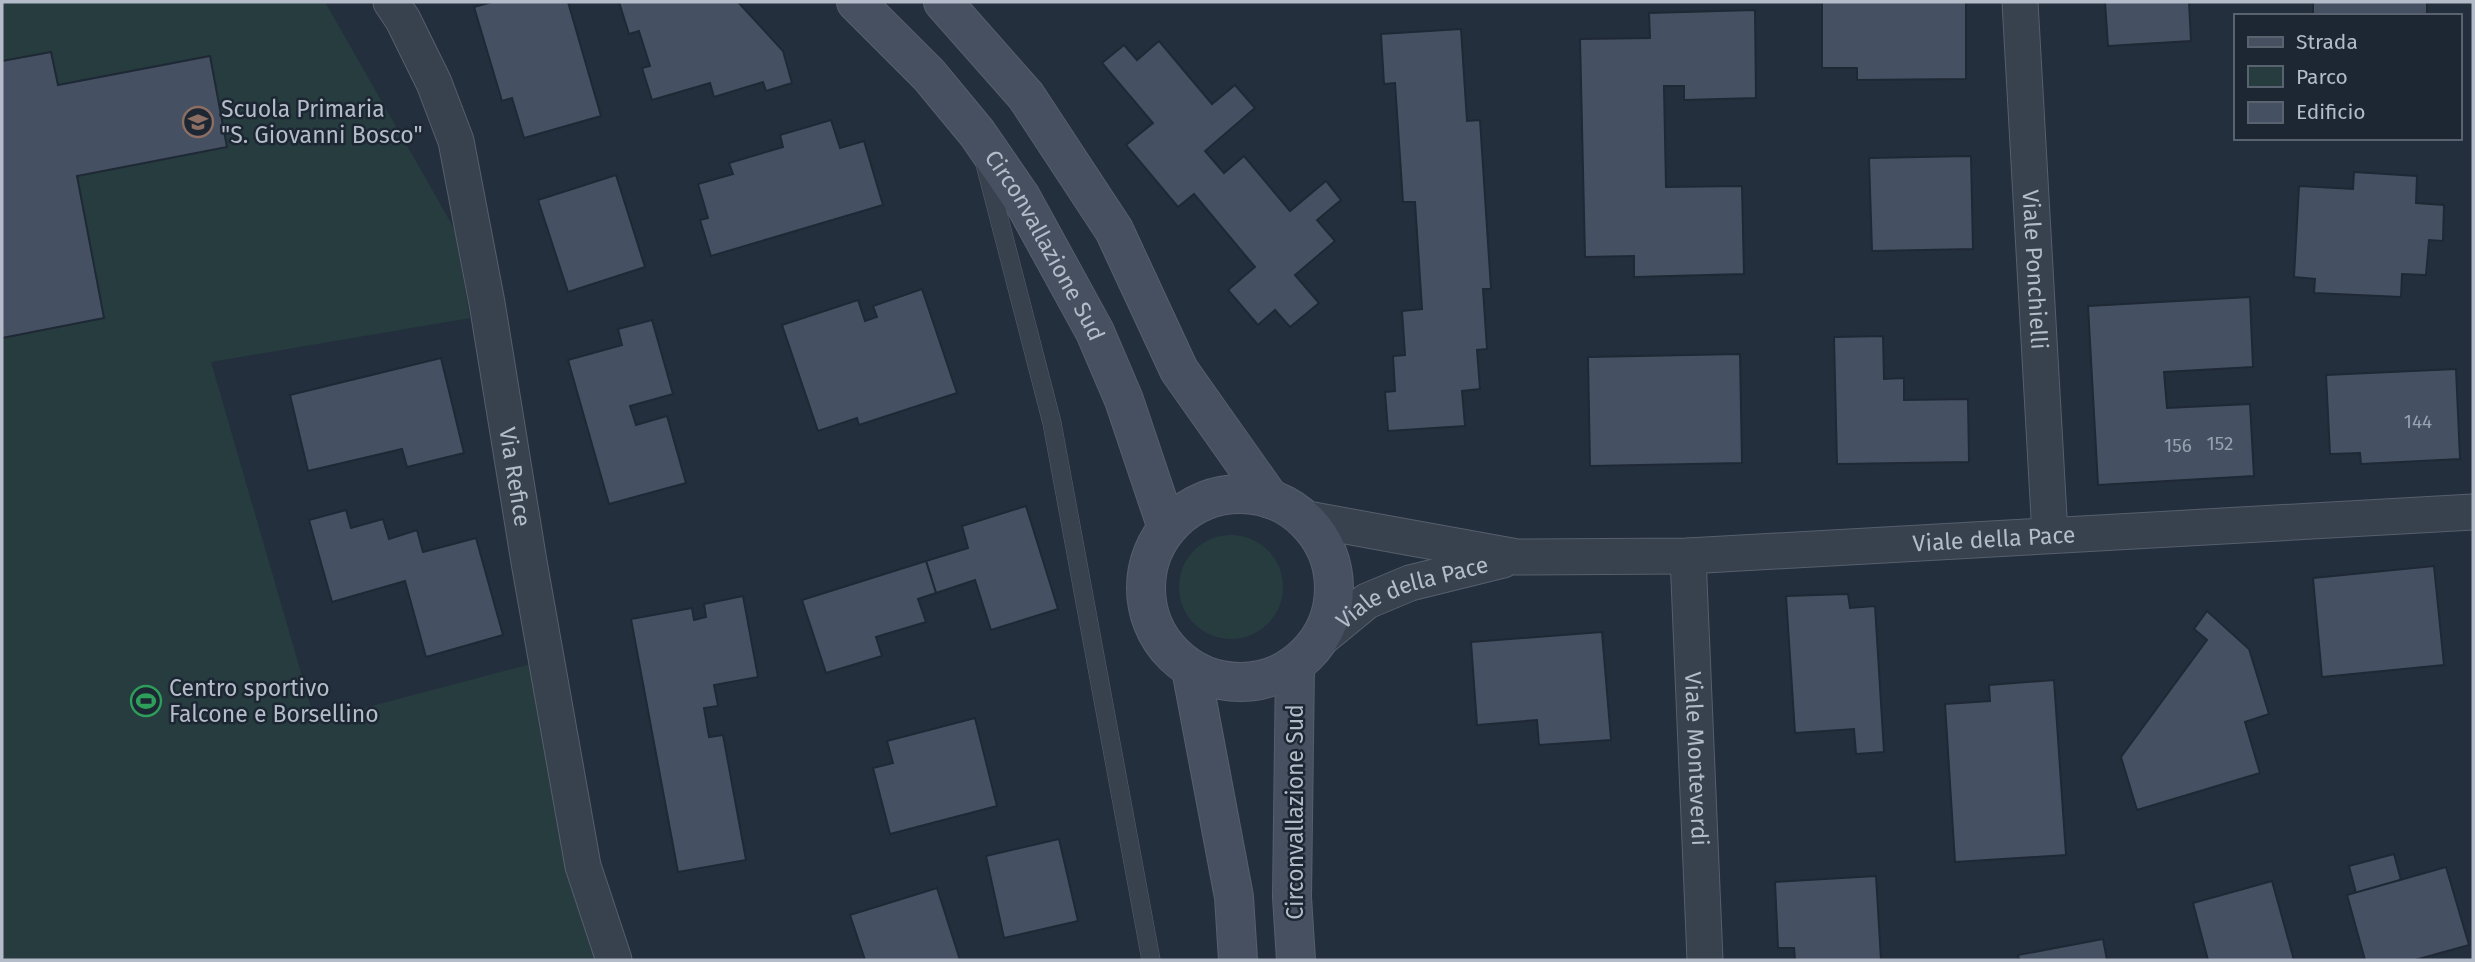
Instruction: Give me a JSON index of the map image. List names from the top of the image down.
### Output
{
  "streets": {
    "main road": ["Circonvallazione Sud"],
    "street": [
      "Viale Ponchielli",
      "Via Refice",
      "Viale della Pace",
      "Viale Monteverdi"
    ]
  },
  "crossings": [
    ["Circonvallazione Sud", "Viale della Pace"],
    ["Viale Ponchielli", "Viale della Pace"],
    ["Viale della Pace", "Viale Monteverdi"]
  ],
  "places": {
    "school or university": ["Scuola Primaria \"S. Giovanni Bosco\""],
    "sports": ["Centro sportivo Falcone e Borsellino"]
  },
  "house_numbers": ["144", "152", "156"],
  "legend": ["Strada", "Parco", "Edificio"]
}
